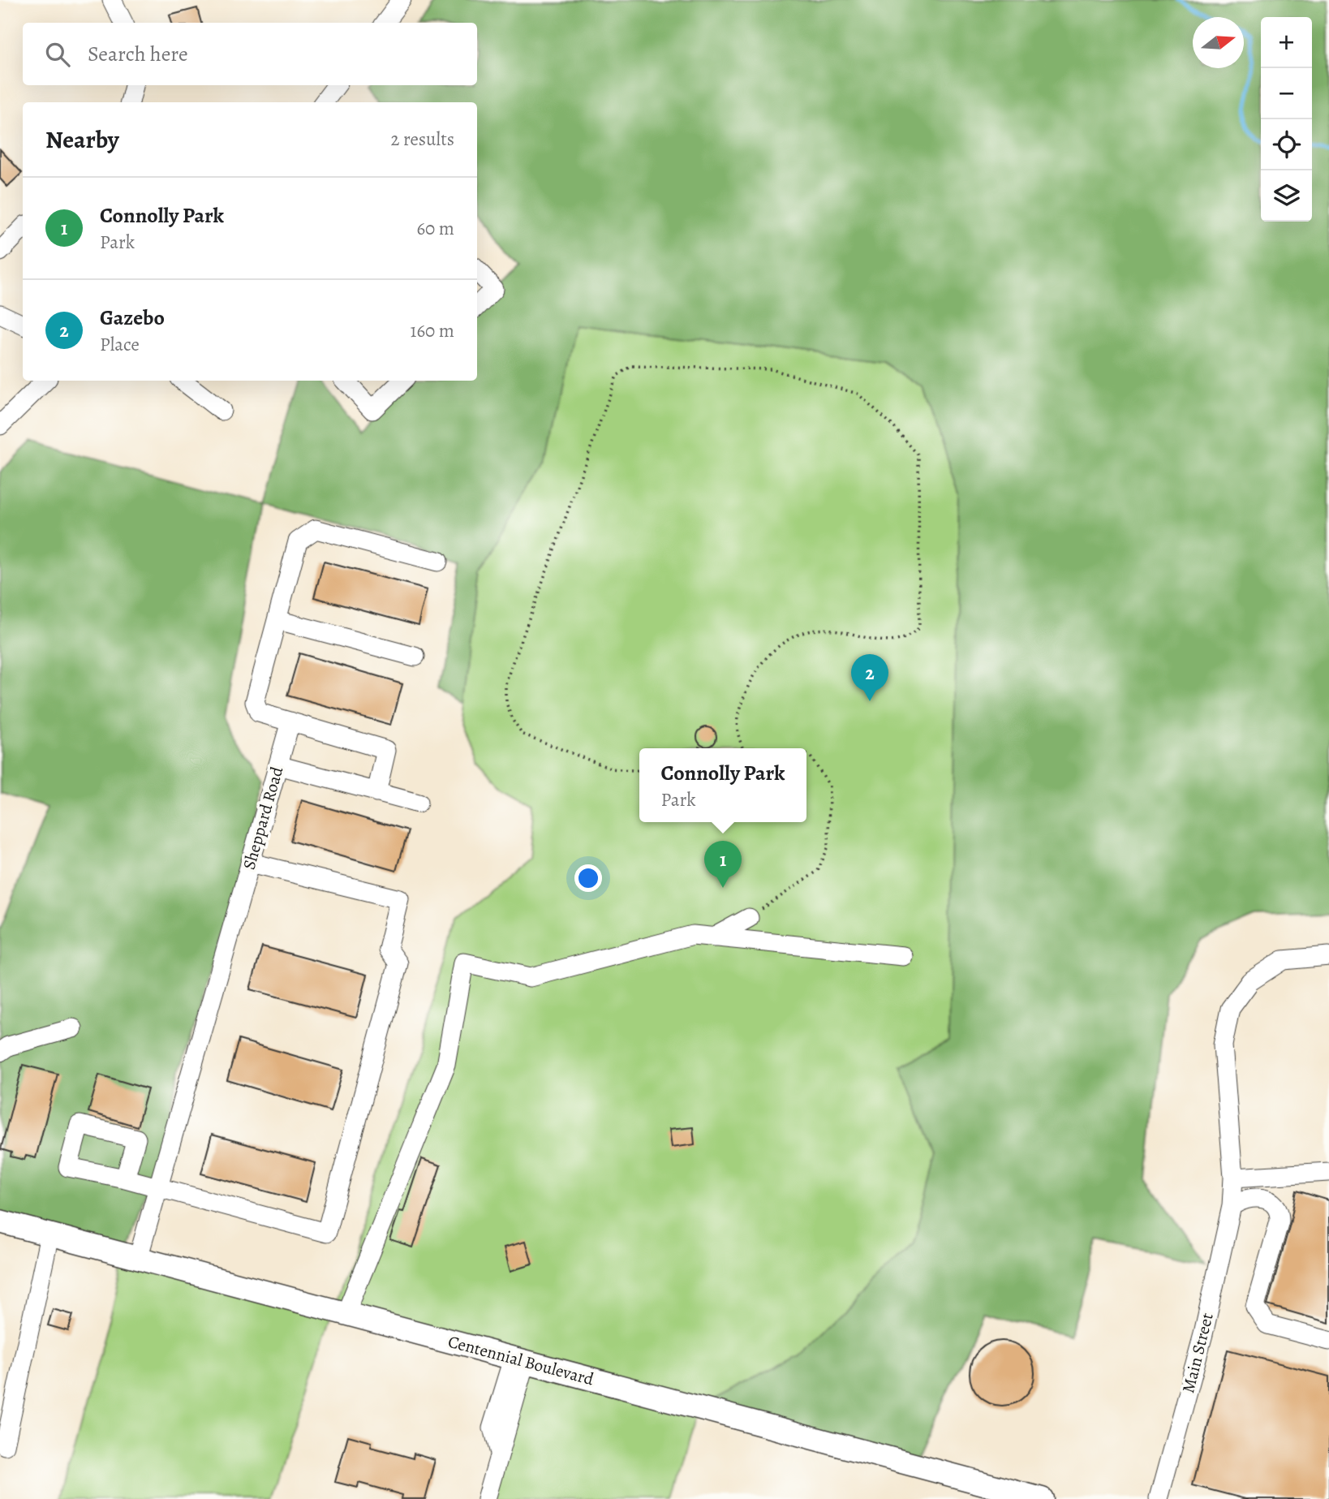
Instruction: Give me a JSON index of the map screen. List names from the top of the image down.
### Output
{
  "streets": {
    "main road": ["Centennial Boulevard"],
    "street": ["Sheppard Road", "Main Street"]
  },
  "crossings": [
    ["Sheppard Road", "Centennial Boulevard"]
  ],
  "north": "right",
  "page": {
    "map_buttons": ["+", "−"],
    "search": "Search here",
    "heading": ["Nearby", "2 results"],
    "list": [
      {
        "mark": "1",
        "name": "Connolly Park",
        "note": "Park",
        "value": "60 m"
      },
      {
        "mark": "2",
        "name": "Gazebo",
        "note": "Place",
        "value": "160 m"
      }
    ],
    "pins": ["2", "1"],
    "popup": ["Connolly Park", "Park"]
  }
}
